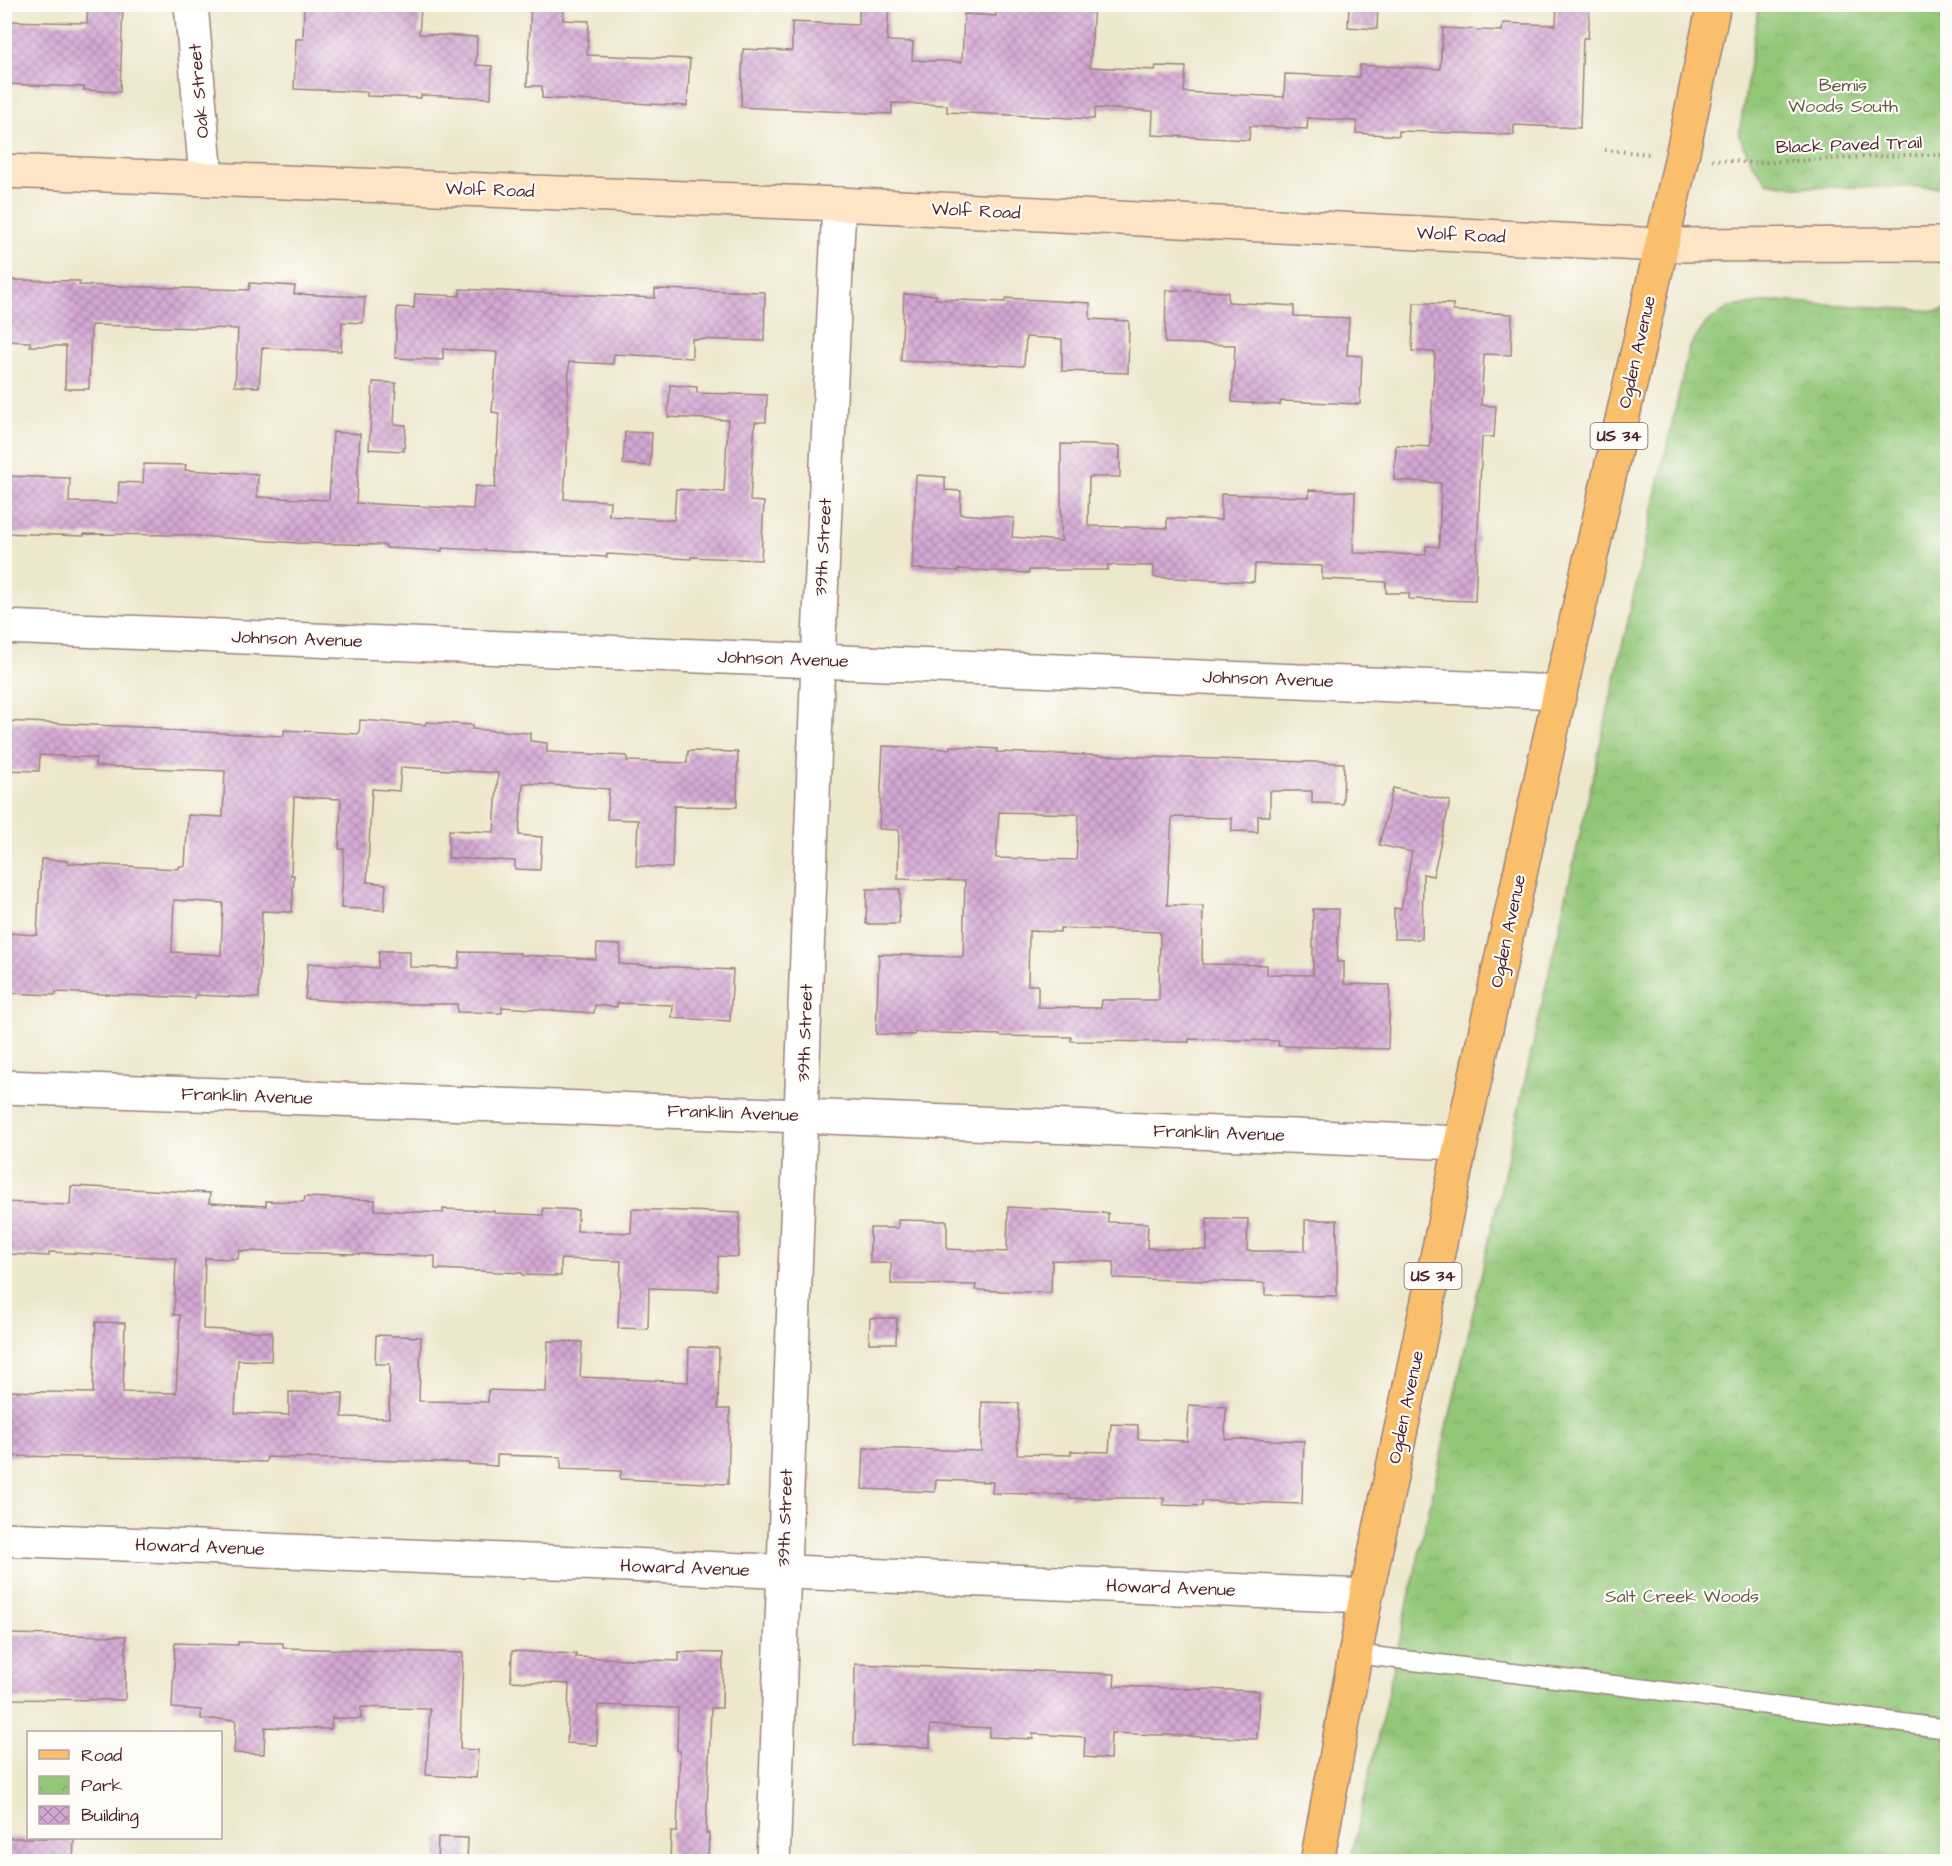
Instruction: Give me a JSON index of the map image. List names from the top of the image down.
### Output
{
  "streets": {
    "main road": ["Wolf Road", "Ogden Avenue", "US 34"],
    "street": [
      "Oak Street",
      "39th Street",
      "Johnson Avenue",
      "Franklin Avenue",
      "Howard Avenue"
    ],
    "path": ["Black Paved Trail"]
  },
  "crossings": [
    ["Oak Street", "Wolf Road"],
    ["Wolf Road", "Ogden Avenue"],
    ["Wolf Road", "39th Street"],
    ["Ogden Avenue", "Johnson Avenue"],
    ["Ogden Avenue", "Franklin Avenue"],
    ["Ogden Avenue", "Howard Avenue"],
    ["39th Street", "Johnson Avenue"],
    ["39th Street", "Franklin Avenue"],
    ["39th Street", "Howard Avenue"]
  ],
  "parks": ["Bemis Woods South", "Salt Creek Woods"],
  "legend": ["Road", "Park", "Building"]
}
